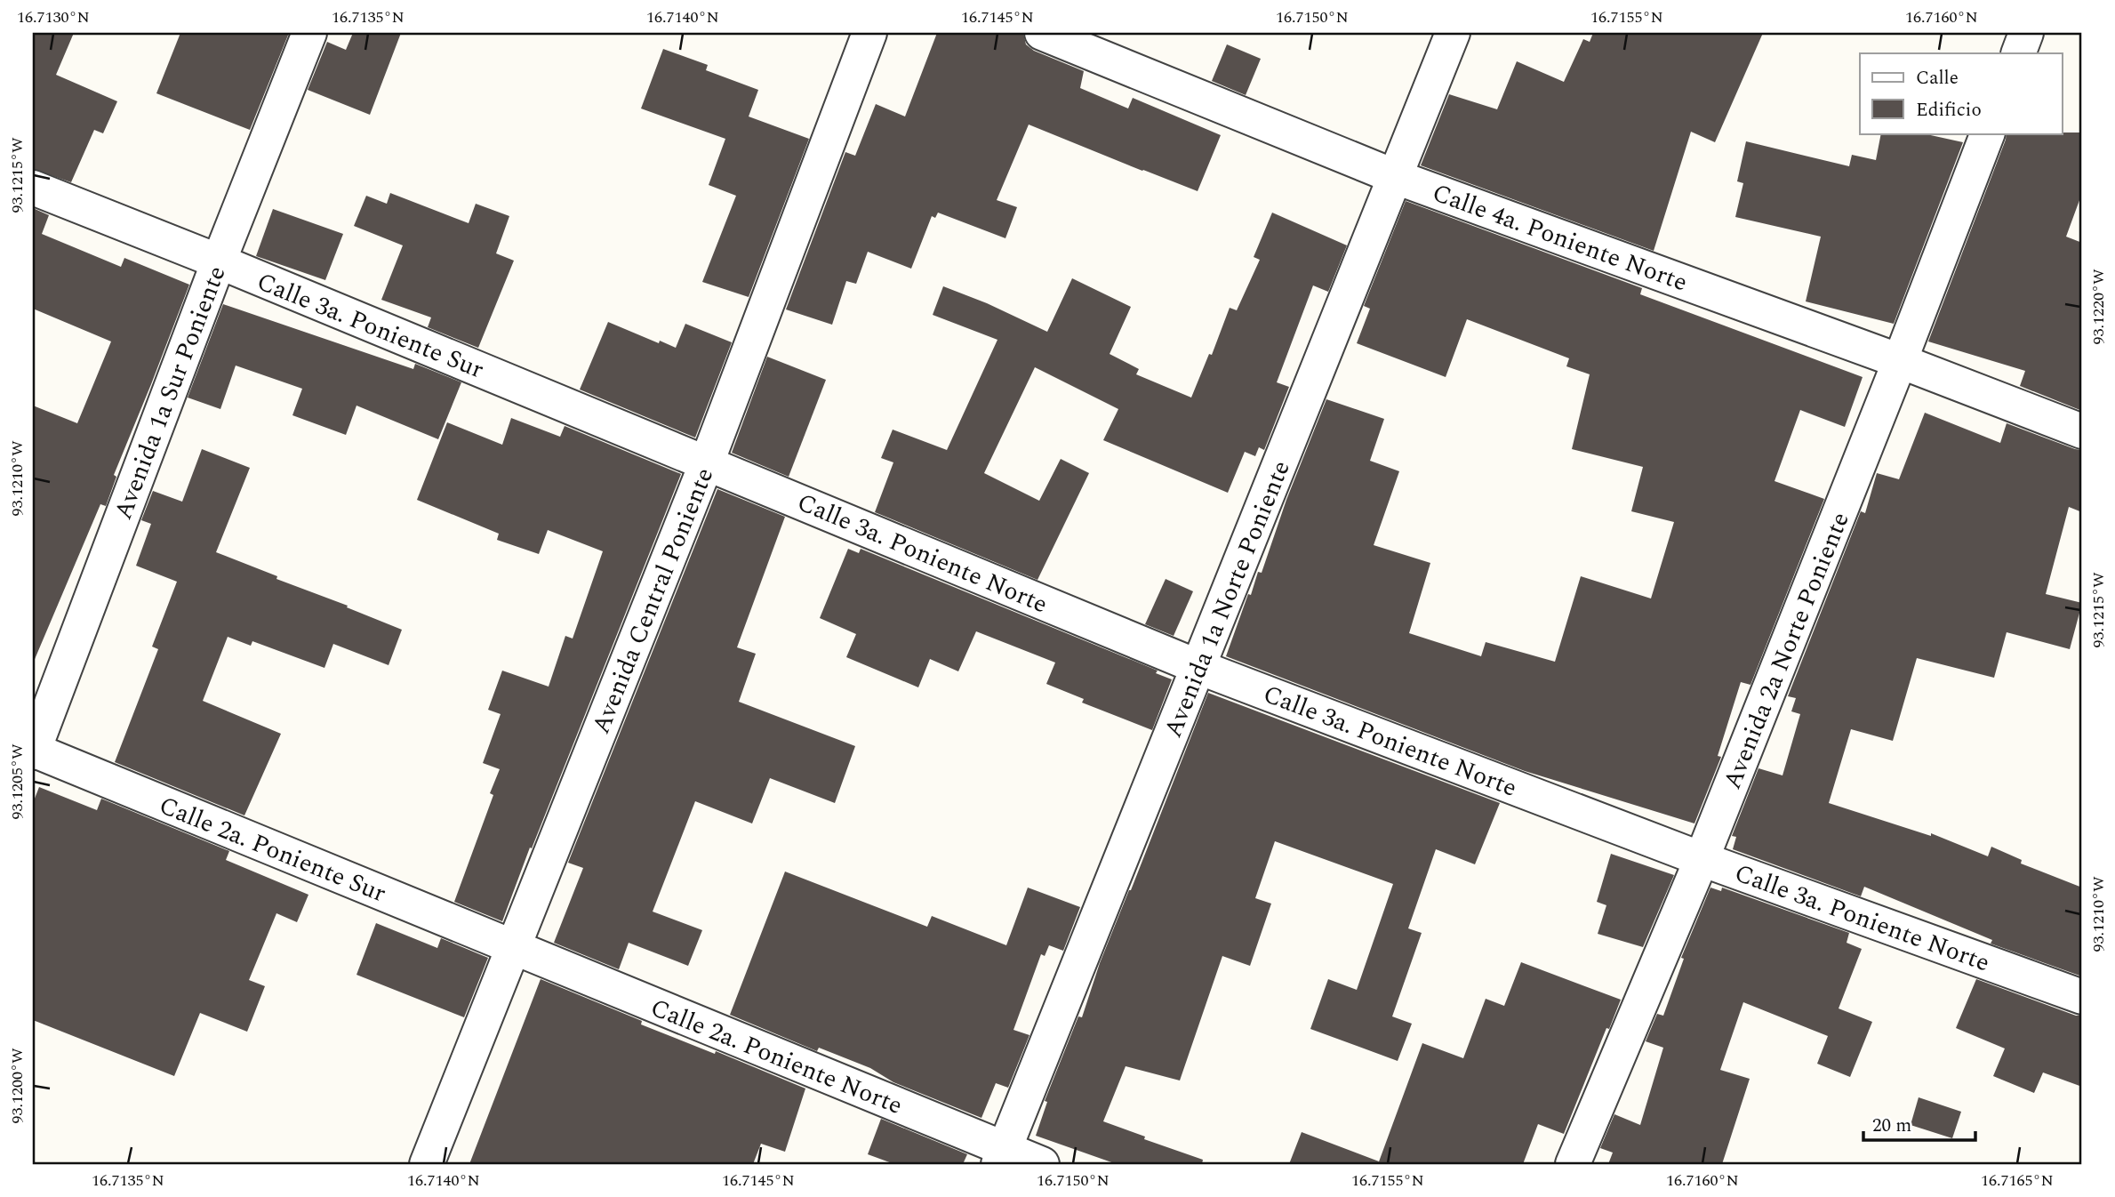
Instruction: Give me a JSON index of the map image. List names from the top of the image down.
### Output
{
  "streets": {
    "street": [
      "Calle 4a. Poniente Norte",
      "Calle 3a. Poniente Sur",
      "Avenida 1a Sur Poniente",
      "Calle 3a. Poniente Norte",
      "Avenida 1a Norte Poniente",
      "Avenida Central Poniente",
      "Avenida 2a Norte Poniente",
      "Calle 2a. Poniente Sur",
      "Calle 2a. Poniente Norte"
    ]
  },
  "crossings": [
    ["Calle 4a. Poniente Norte", "Avenida 1a Norte Poniente"],
    ["Calle 4a. Poniente Norte", "Avenida 2a Norte Poniente"],
    ["Calle 3a. Poniente Sur", "Avenida 1a Sur Poniente"],
    ["Calle 3a. Poniente Sur", "Calle 3a. Poniente Norte"],
    ["Calle 3a. Poniente Sur", "Avenida Central Poniente"],
    ["Avenida 1a Sur Poniente", "Calle 2a. Poniente Sur"],
    ["Calle 3a. Poniente Norte", "Avenida 1a Norte Poniente"],
    ["Calle 3a. Poniente Norte", "Avenida Central Poniente"],
    ["Calle 3a. Poniente Norte", "Avenida 2a Norte Poniente"],
    ["Avenida 1a Norte Poniente", "Calle 2a. Poniente Norte"],
    ["Avenida Central Poniente", "Calle 2a. Poniente Sur"],
    ["Avenida Central Poniente", "Calle 2a. Poniente Norte"],
    ["Calle 2a. Poniente Sur", "Calle 2a. Poniente Norte"]
  ],
  "legend": ["Calle", "Edificio"],
  "scale_bar": "20 m",
  "coordinates": [
    "16.7130°N",
    "16.7135°N",
    "16.7140°N",
    "16.7145°N",
    "16.7150°N",
    "16.7155°N",
    "16.7160°N",
    "93.1215°W",
    "93.1220°W",
    "93.1210°W",
    "93.1205°W",
    "93.1200°W",
    "16.7165°N"
  ]
}
